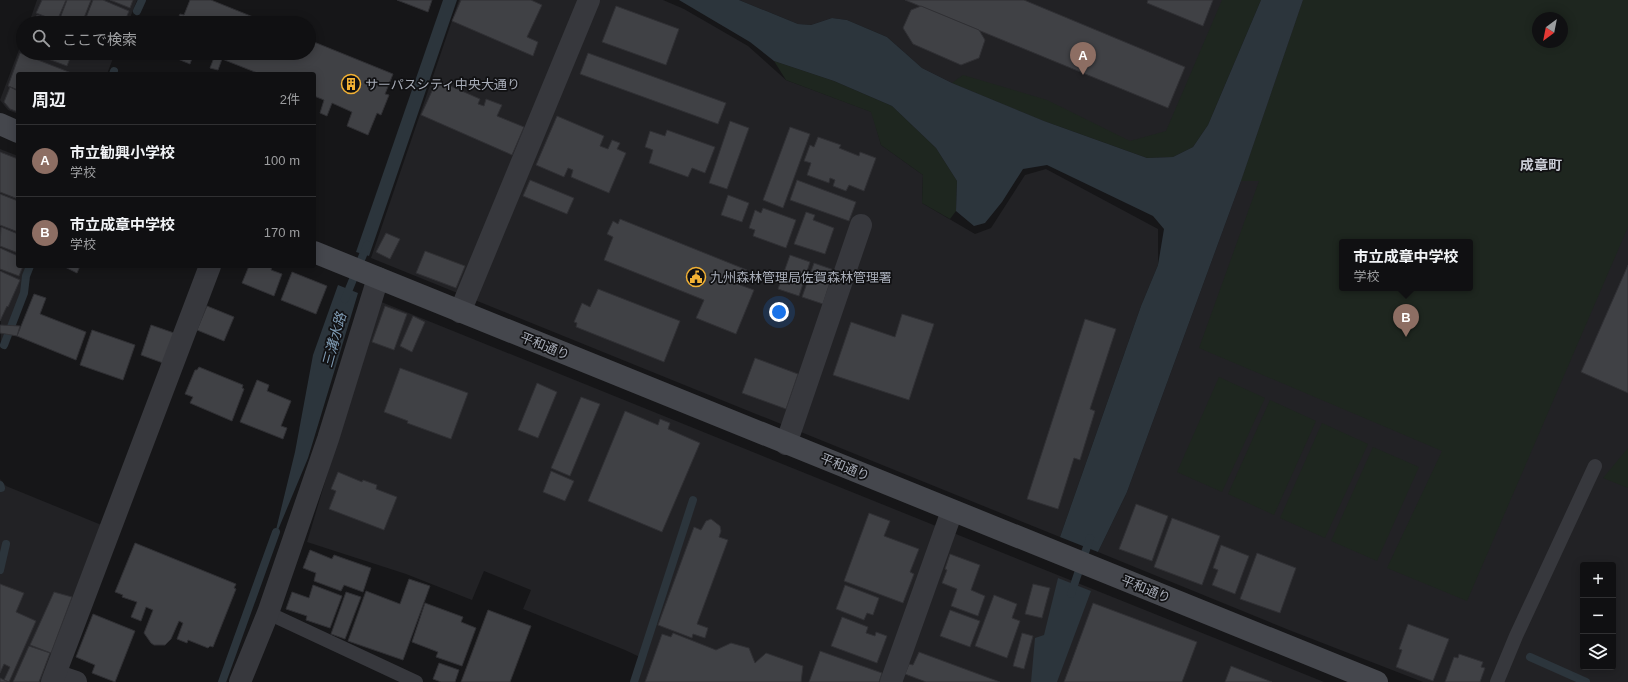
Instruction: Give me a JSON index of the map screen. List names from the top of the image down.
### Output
{
  "streets": {
    "street": ["平和通り"]
  },
  "districts": ["成章町"],
  "water": ["三溝水路"],
  "places": {
    "building": ["サーパスシティ中央大通り"],
    "public building": ["九州森林管理局佐賀森林管理署"]
  },
  "north": "bottom left",
  "page": {
    "search": "ここで検索",
    "pins": ["A", "B"],
    "heading": ["周辺", "2件"],
    "list": [
      {
        "mark": "A",
        "name": "市立勧興小学校",
        "note": "学校",
        "value": "100 m"
      },
      {
        "mark": "B",
        "name": "市立成章中学校",
        "note": "学校",
        "value": "170 m"
      }
    ],
    "popup": ["市立成章中学校", "学校"],
    "map_buttons": ["+", "−"]
  }
}
